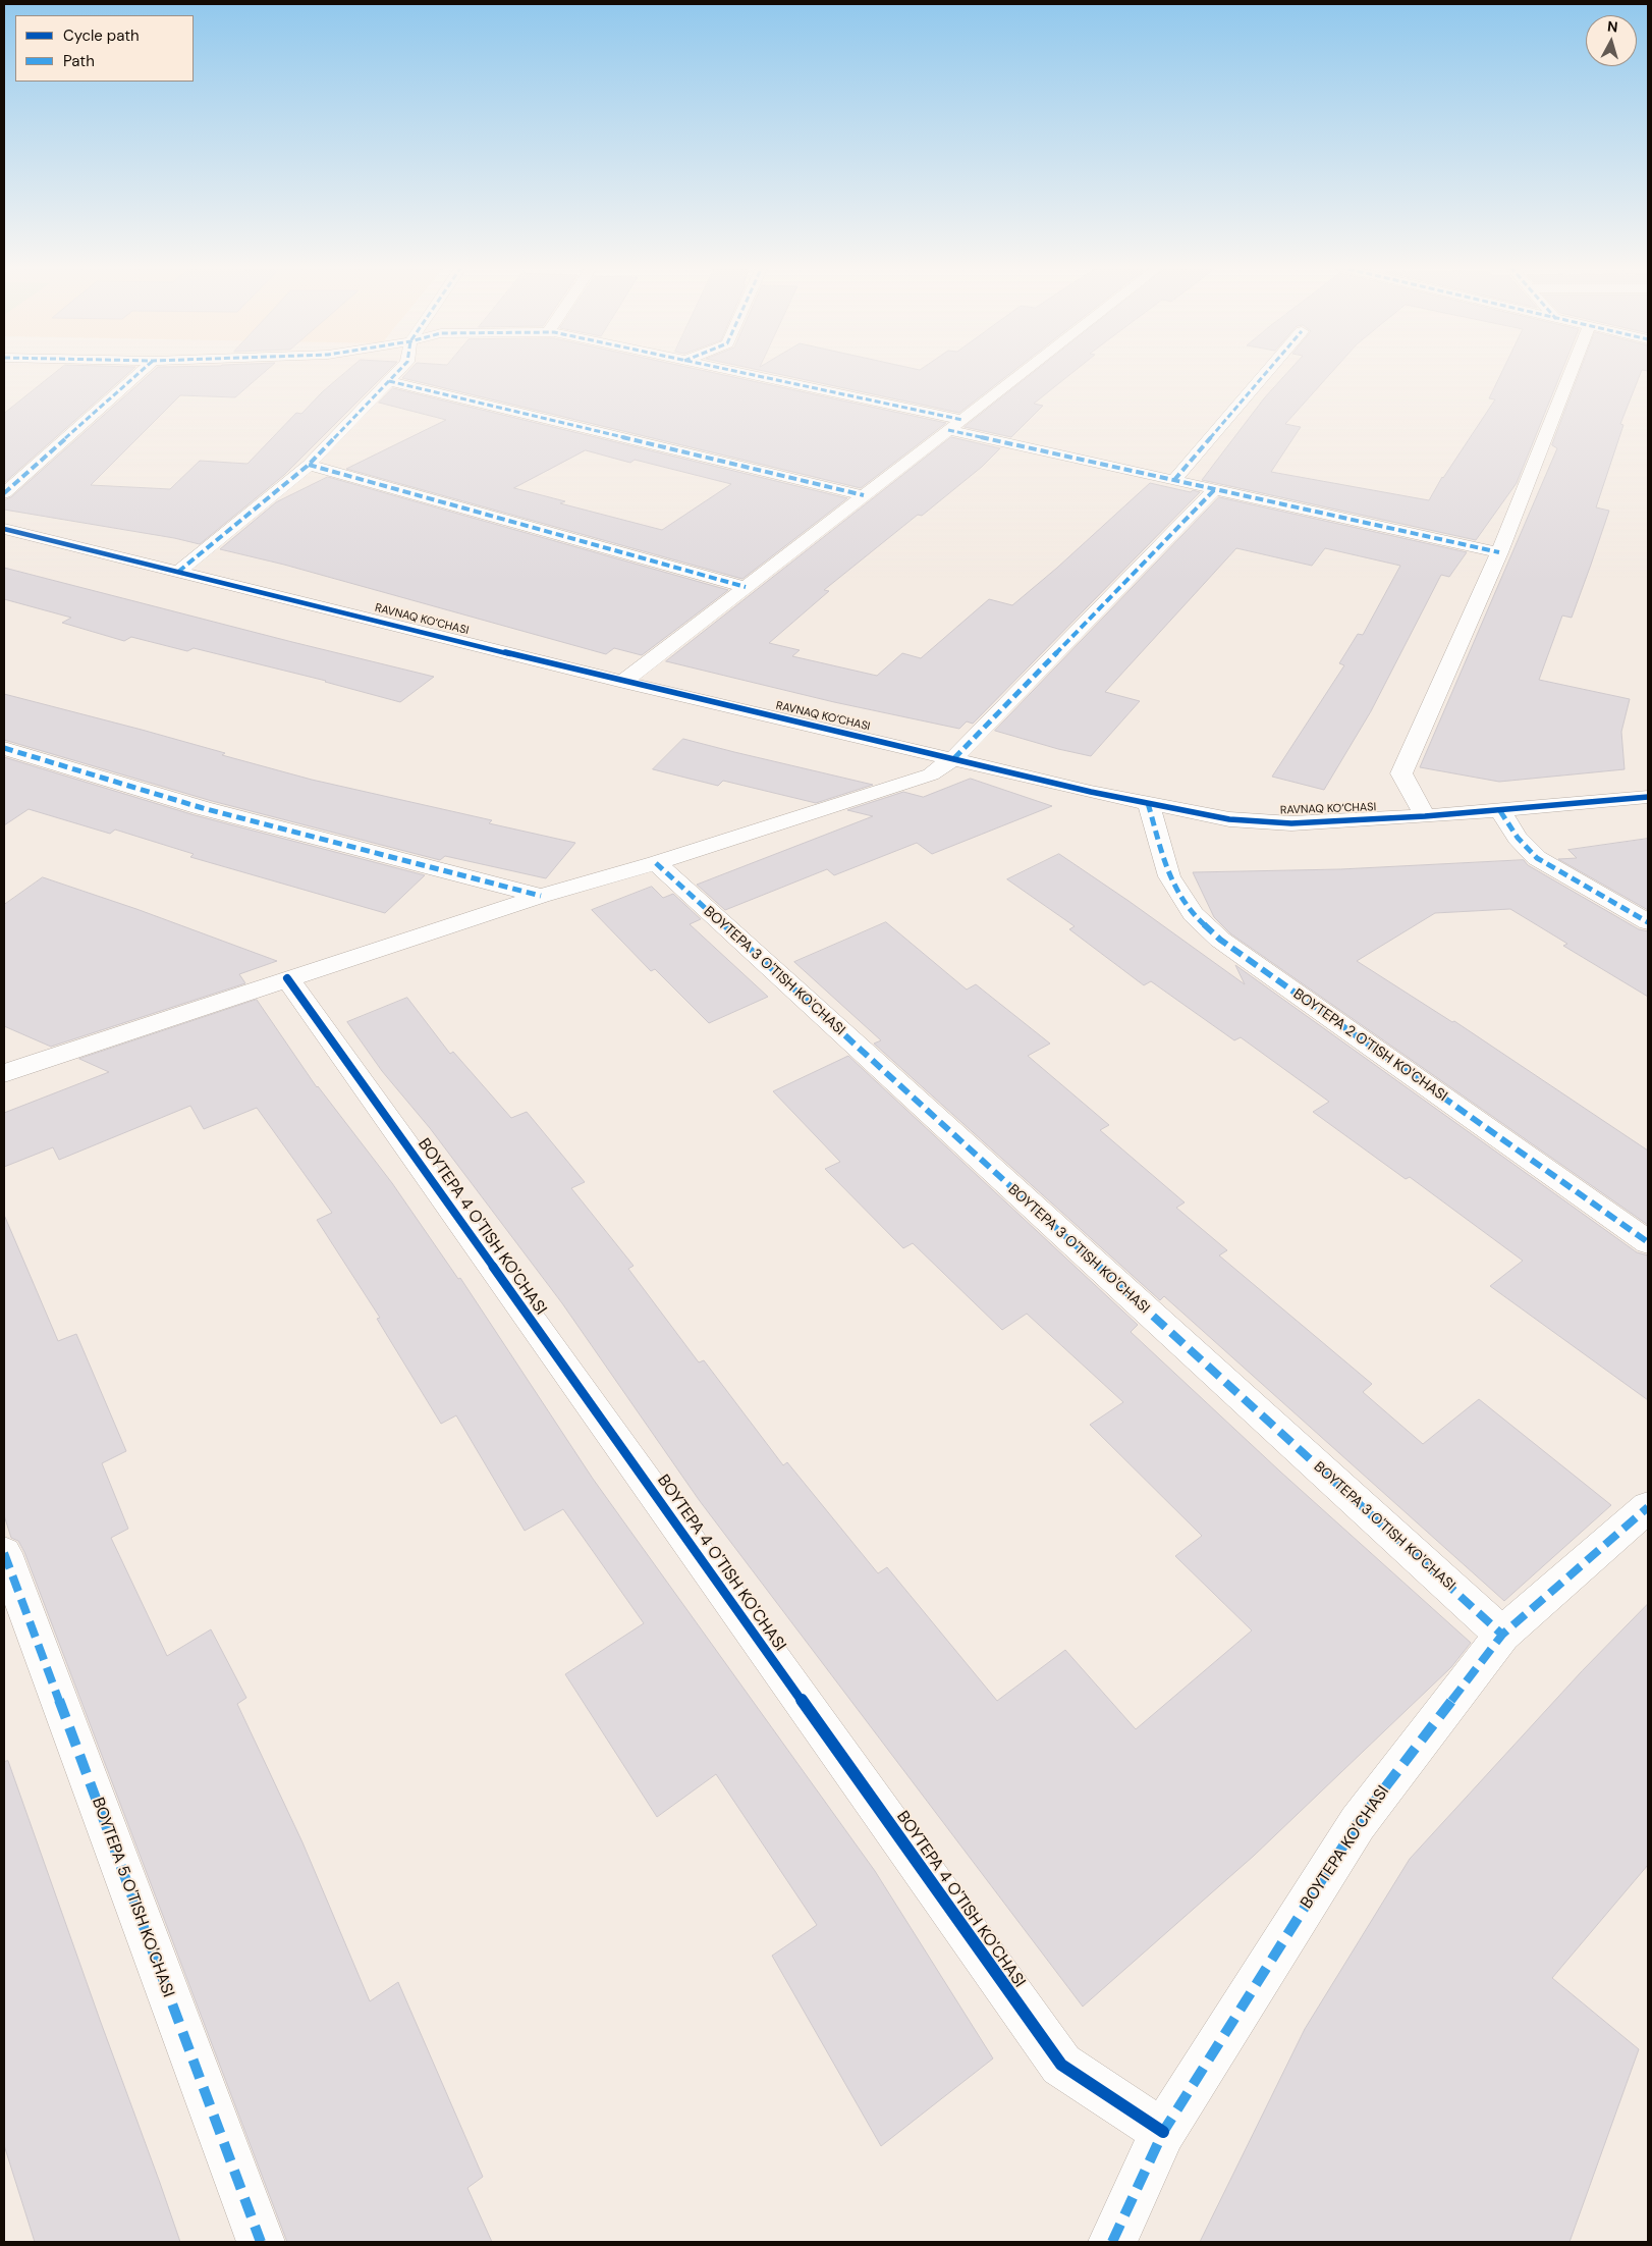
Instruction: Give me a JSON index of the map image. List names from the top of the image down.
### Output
{
  "streets": {
    "street": [
      "RAVNAQ KO‘CHASI",
      "BOYTEPA 3 O'TISH KO'CHASI",
      "BOYTEPA 2 O'TISH KO'CHASI",
      "BOYTEPA 4 O'TISH KO'CHASI",
      "BOYTEPA KO'CHASI",
      "BOYTEPA 5 O'TISH KO'CHASI"
    ]
  },
  "crossings": [
    ["RAVNAQ KO‘CHASI", "BOYTEPA 2 O'TISH KO'CHASI"],
    ["BOYTEPA 3 O'TISH KO'CHASI", "BOYTEPA KO'CHASI"],
    ["BOYTEPA 4 O'TISH KO'CHASI", "BOYTEPA KO'CHASI"]
  ],
  "legend": ["Cycle path", "Path"],
  "north": "top"
}
